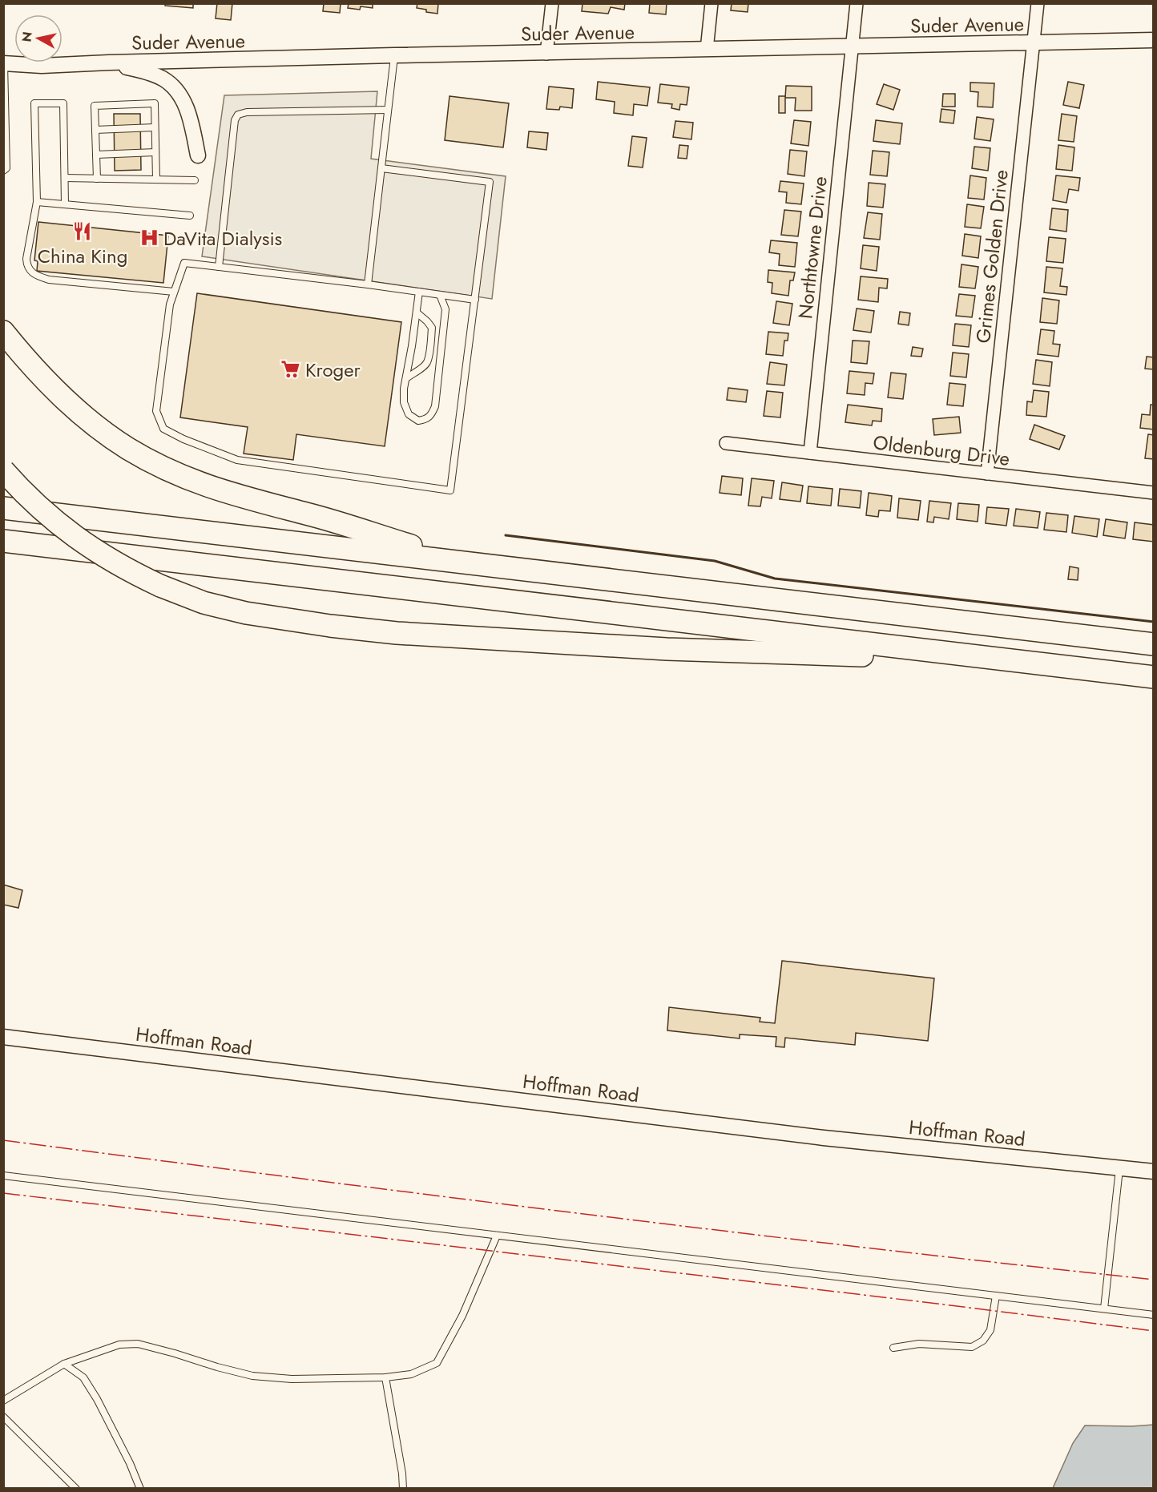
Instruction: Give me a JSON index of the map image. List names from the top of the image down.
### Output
{
  "streets": {
    "street": [
      "Suder Avenue",
      "Northtowne Drive",
      "Grimes Golden Drive",
      "Oldenburg Drive",
      "Hoffman Road"
    ]
  },
  "crossings": [
    ["Suder Avenue", "Northtowne Drive"],
    ["Suder Avenue", "Grimes Golden Drive"],
    ["Northtowne Drive", "Oldenburg Drive"],
    ["Grimes Golden Drive", "Oldenburg Drive"]
  ],
  "places": {
    "restaurant": ["China King"],
    "hospital": ["DaVita Dialysis"],
    "supermarket": ["Kroger"]
  },
  "north": "left"
}
